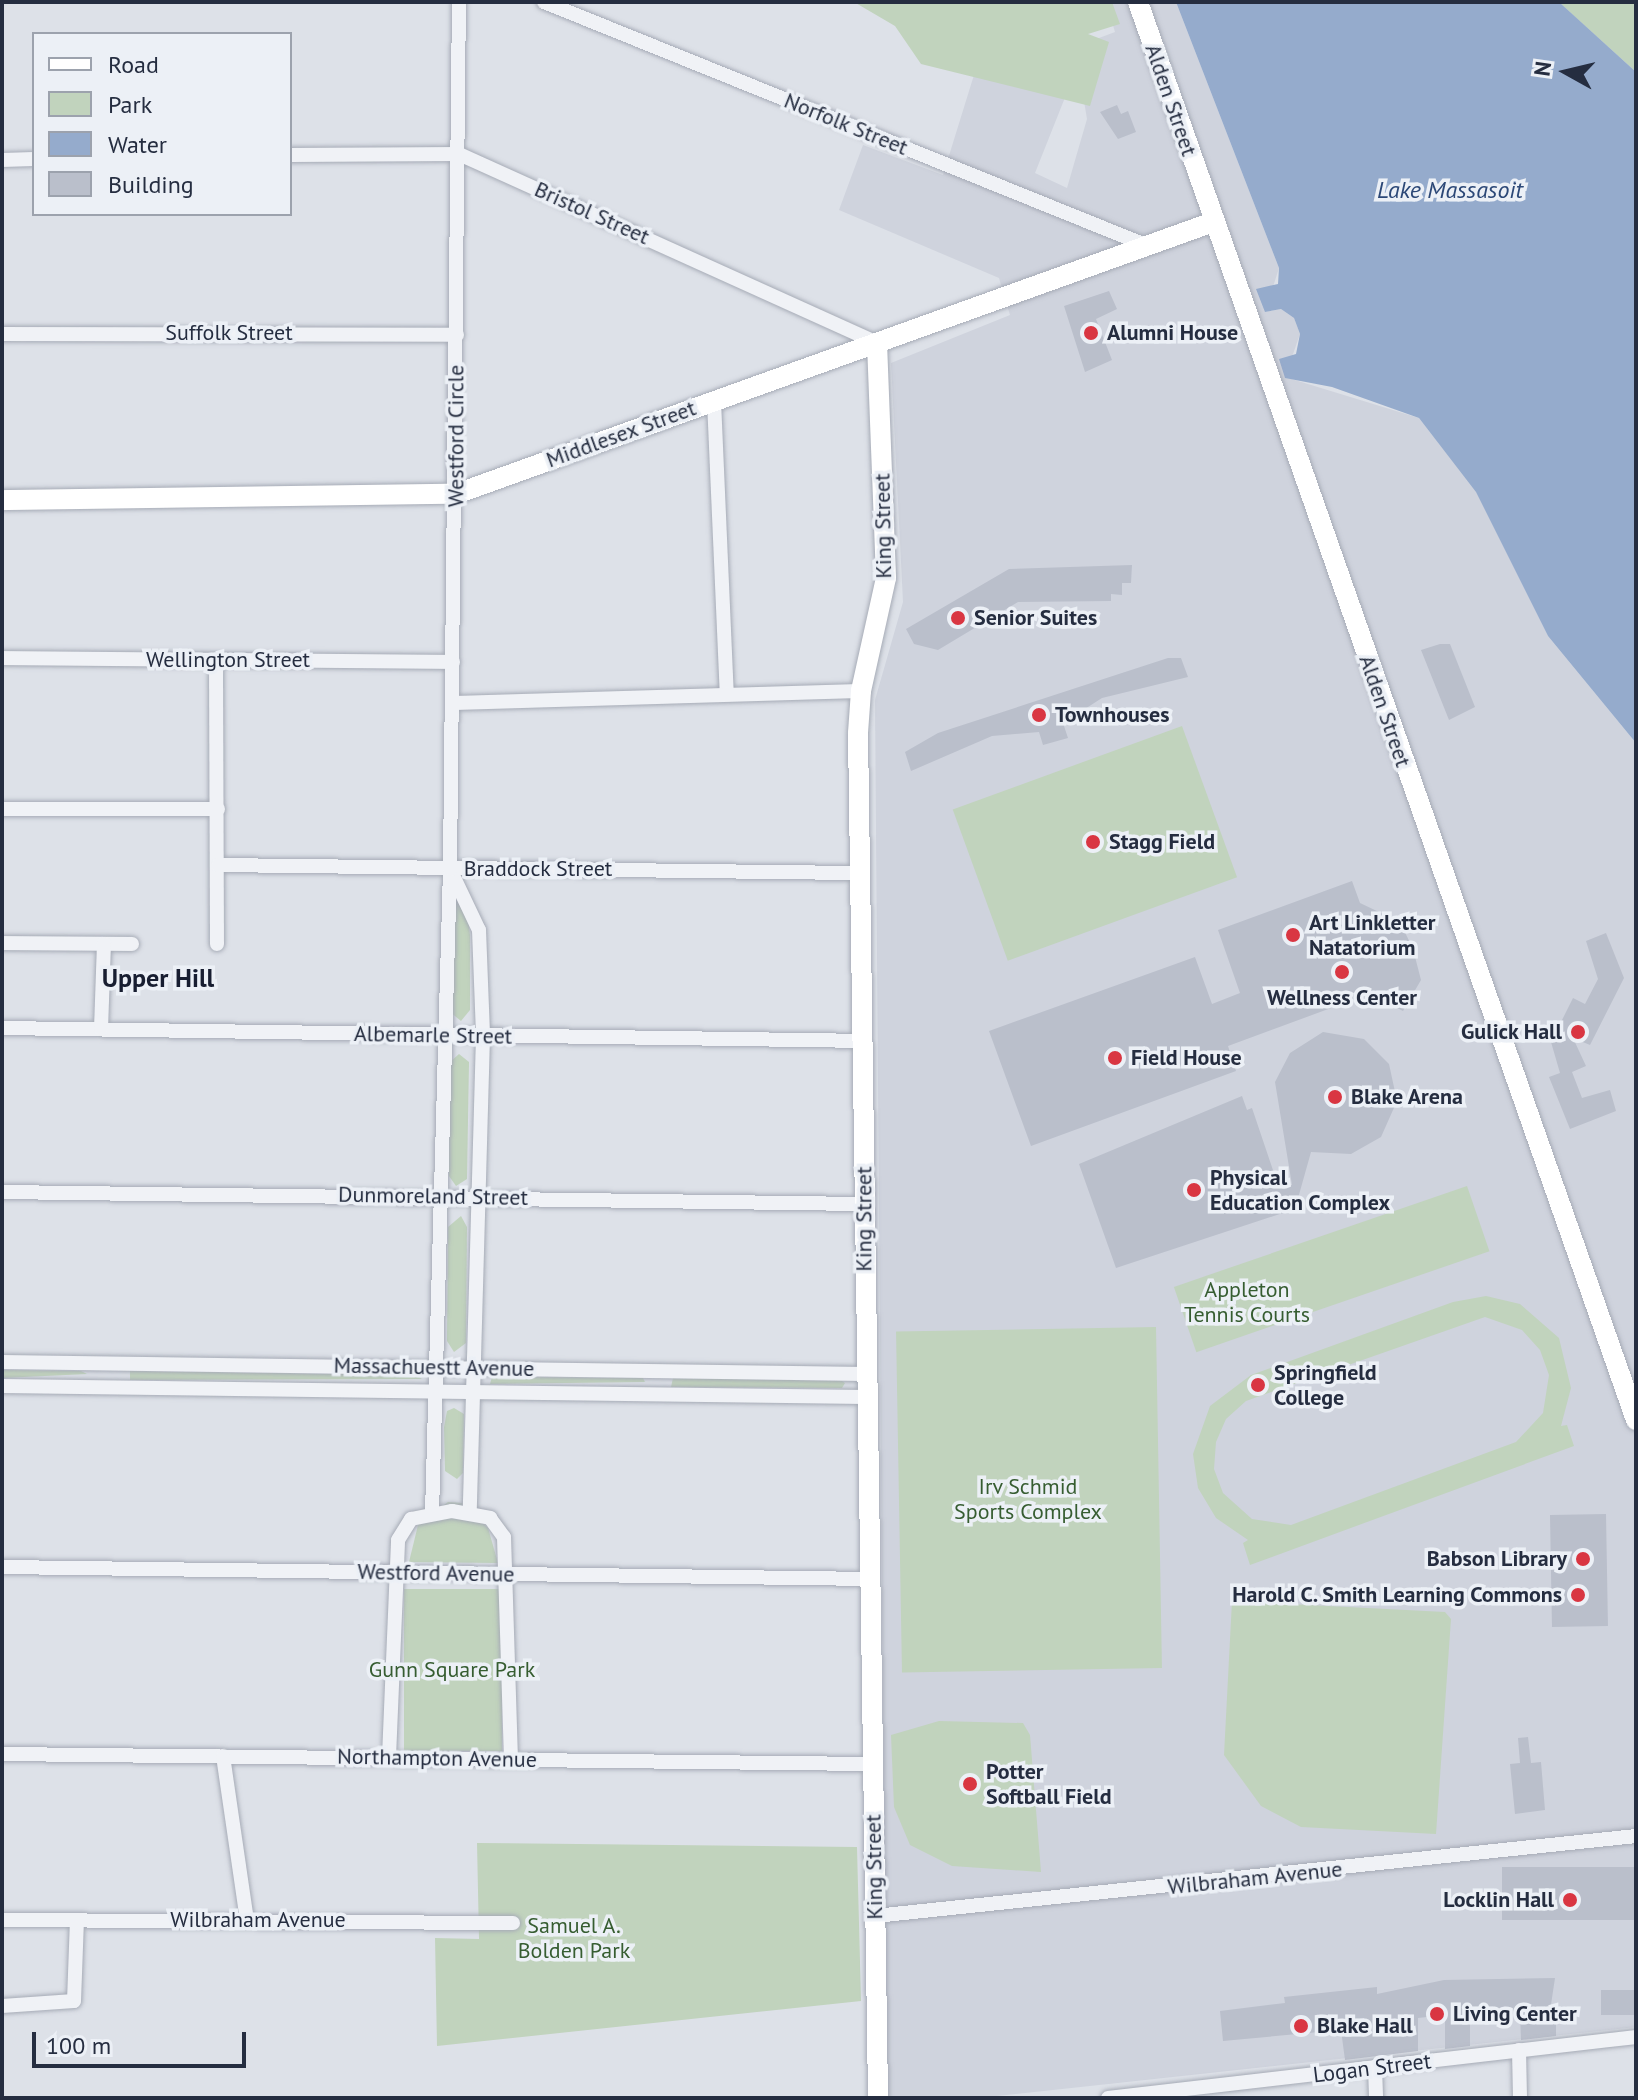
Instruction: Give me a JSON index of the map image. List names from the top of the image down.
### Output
{
  "streets": {
    "street": [
      "Alden Street",
      "Norfolk Street",
      "Bristol Street",
      "Suffolk Street",
      "Middlesex Street",
      "Westford Circle",
      "King Street",
      "Wellington Street",
      "Braddock Street",
      "Albemarle Street",
      "Dunmoreland Street",
      "Massachuestt Avenue",
      "Westford Avenue",
      "Northampton Avenue",
      "Wilbraham Avenue",
      "Logan Street"
    ]
  },
  "crossings": [
    ["Alden Street", "Middlesex Street"],
    ["Norfolk Street", "Middlesex Street"],
    ["Bristol Street", "Middlesex Street"],
    ["Bristol Street", "Westford Circle"],
    ["Bristol Street", "King Street"],
    ["Suffolk Street", "Westford Circle"],
    ["Middlesex Street", "Westford Circle"],
    ["Middlesex Street", "King Street"],
    ["Westford Circle", "Wellington Street"],
    ["Westford Circle", "Braddock Street"],
    ["Westford Circle", "Albemarle Street"],
    ["Westford Circle", "Dunmoreland Street"],
    ["Westford Circle", "Massachuestt Avenue"],
    ["King Street", "Braddock Street"],
    ["King Street", "Albemarle Street"],
    ["King Street", "Dunmoreland Street"],
    ["King Street", "Massachuestt Avenue"],
    ["King Street", "Westford Avenue"],
    ["King Street", "Northampton Avenue"],
    ["King Street", "Wilbraham Avenue"]
  ],
  "districts": ["Upper Hill"],
  "water": ["Lake Massasoit"],
  "parks": [
    "Appleton Tennis Courts",
    "Irv Schmid Sports Complex",
    "Gunn Square Park",
    "Samuel A. Bolden Park"
  ],
  "places": [
    "Alumni House",
    "Senior Suites",
    "Townhouses",
    "Stagg Field",
    "Art Linkletter Natatorium",
    "Wellness Center",
    "Gulick Hall",
    "Field House",
    "Blake Arena",
    "Physical Education Complex",
    "Springfield College",
    "Babson Library",
    "Harold C. Smith Learning Commons",
    "Potter Softball Field",
    "Locklin Hall",
    "Living Center",
    "Blake Hall"
  ],
  "legend": [
    "Road",
    "Park",
    "Water",
    "Building"
  ],
  "scale_bar": "100 m",
  "north": "left"
}
